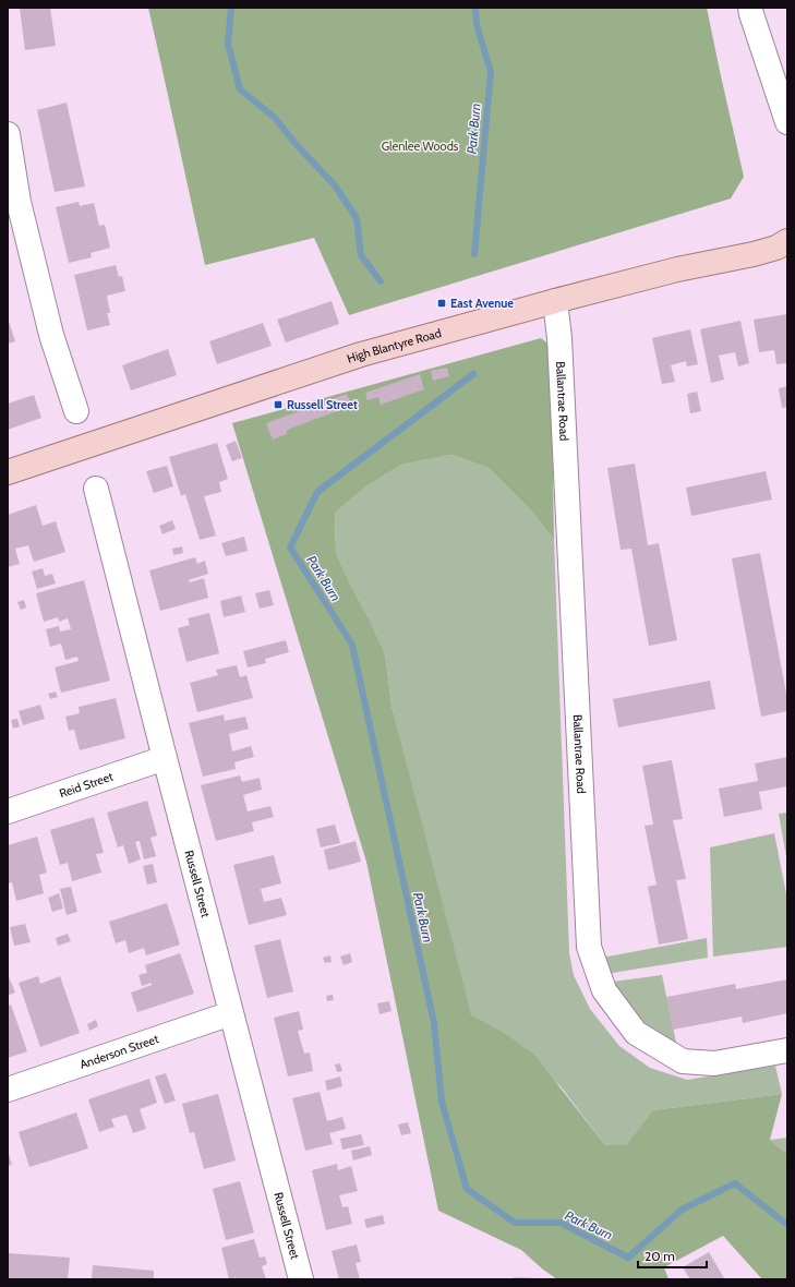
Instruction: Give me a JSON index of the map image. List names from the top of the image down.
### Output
{
  "streets": {
    "main road": ["High Blantyre Road"],
    "street": [
      "Ballantrae Road",
      "Reid Street",
      "Russell Street",
      "Anderson Street"
    ]
  },
  "crossings": [
    ["High Blantyre Road", "Ballantrae Road"],
    ["Reid Street", "Russell Street"],
    ["Russell Street", "Anderson Street"]
  ],
  "water": ["Park Burn"],
  "parks": ["Glenlee Woods"],
  "places": {
    "transit": ["East Avenue", "Russell Street"]
  },
  "scale_bar": "20 m"
}
